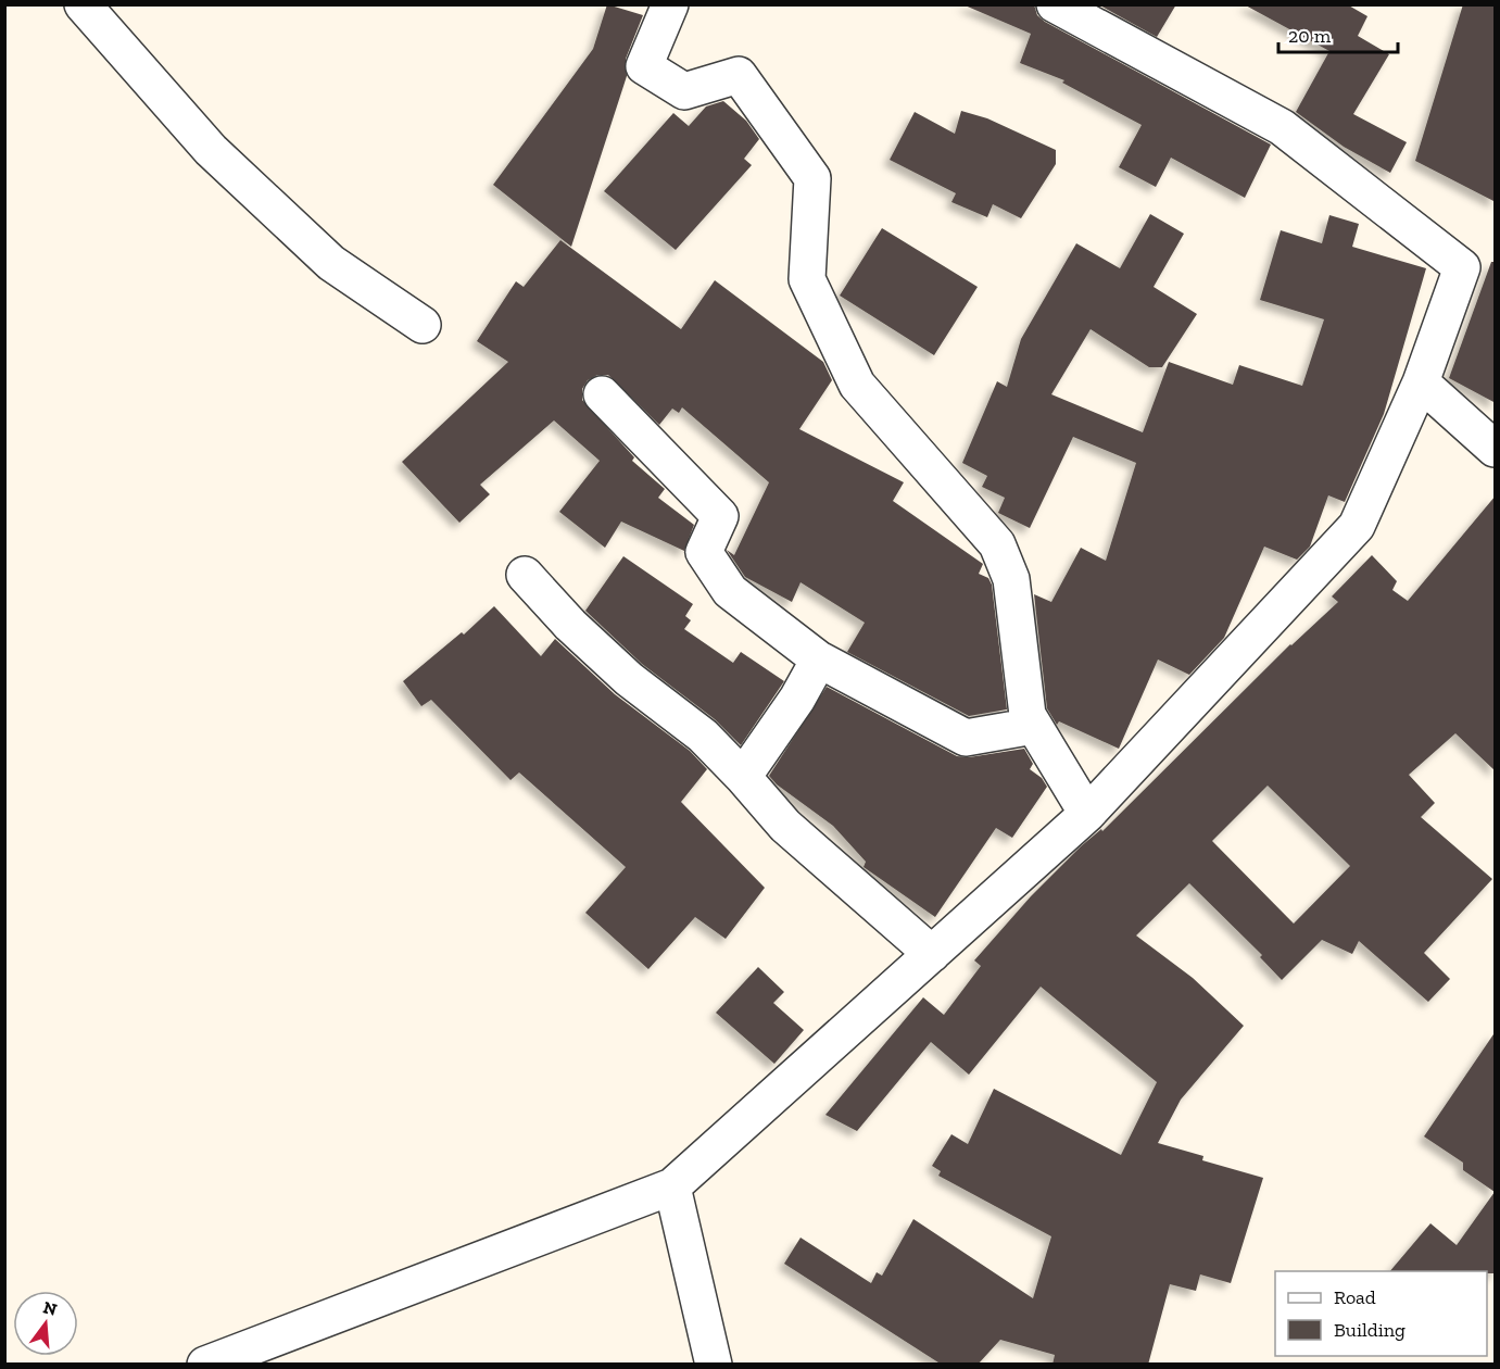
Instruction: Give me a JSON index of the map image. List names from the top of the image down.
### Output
{
  "legend": ["Road", "Building"],
  "scale_bar": "20 m",
  "north": "top"
}
